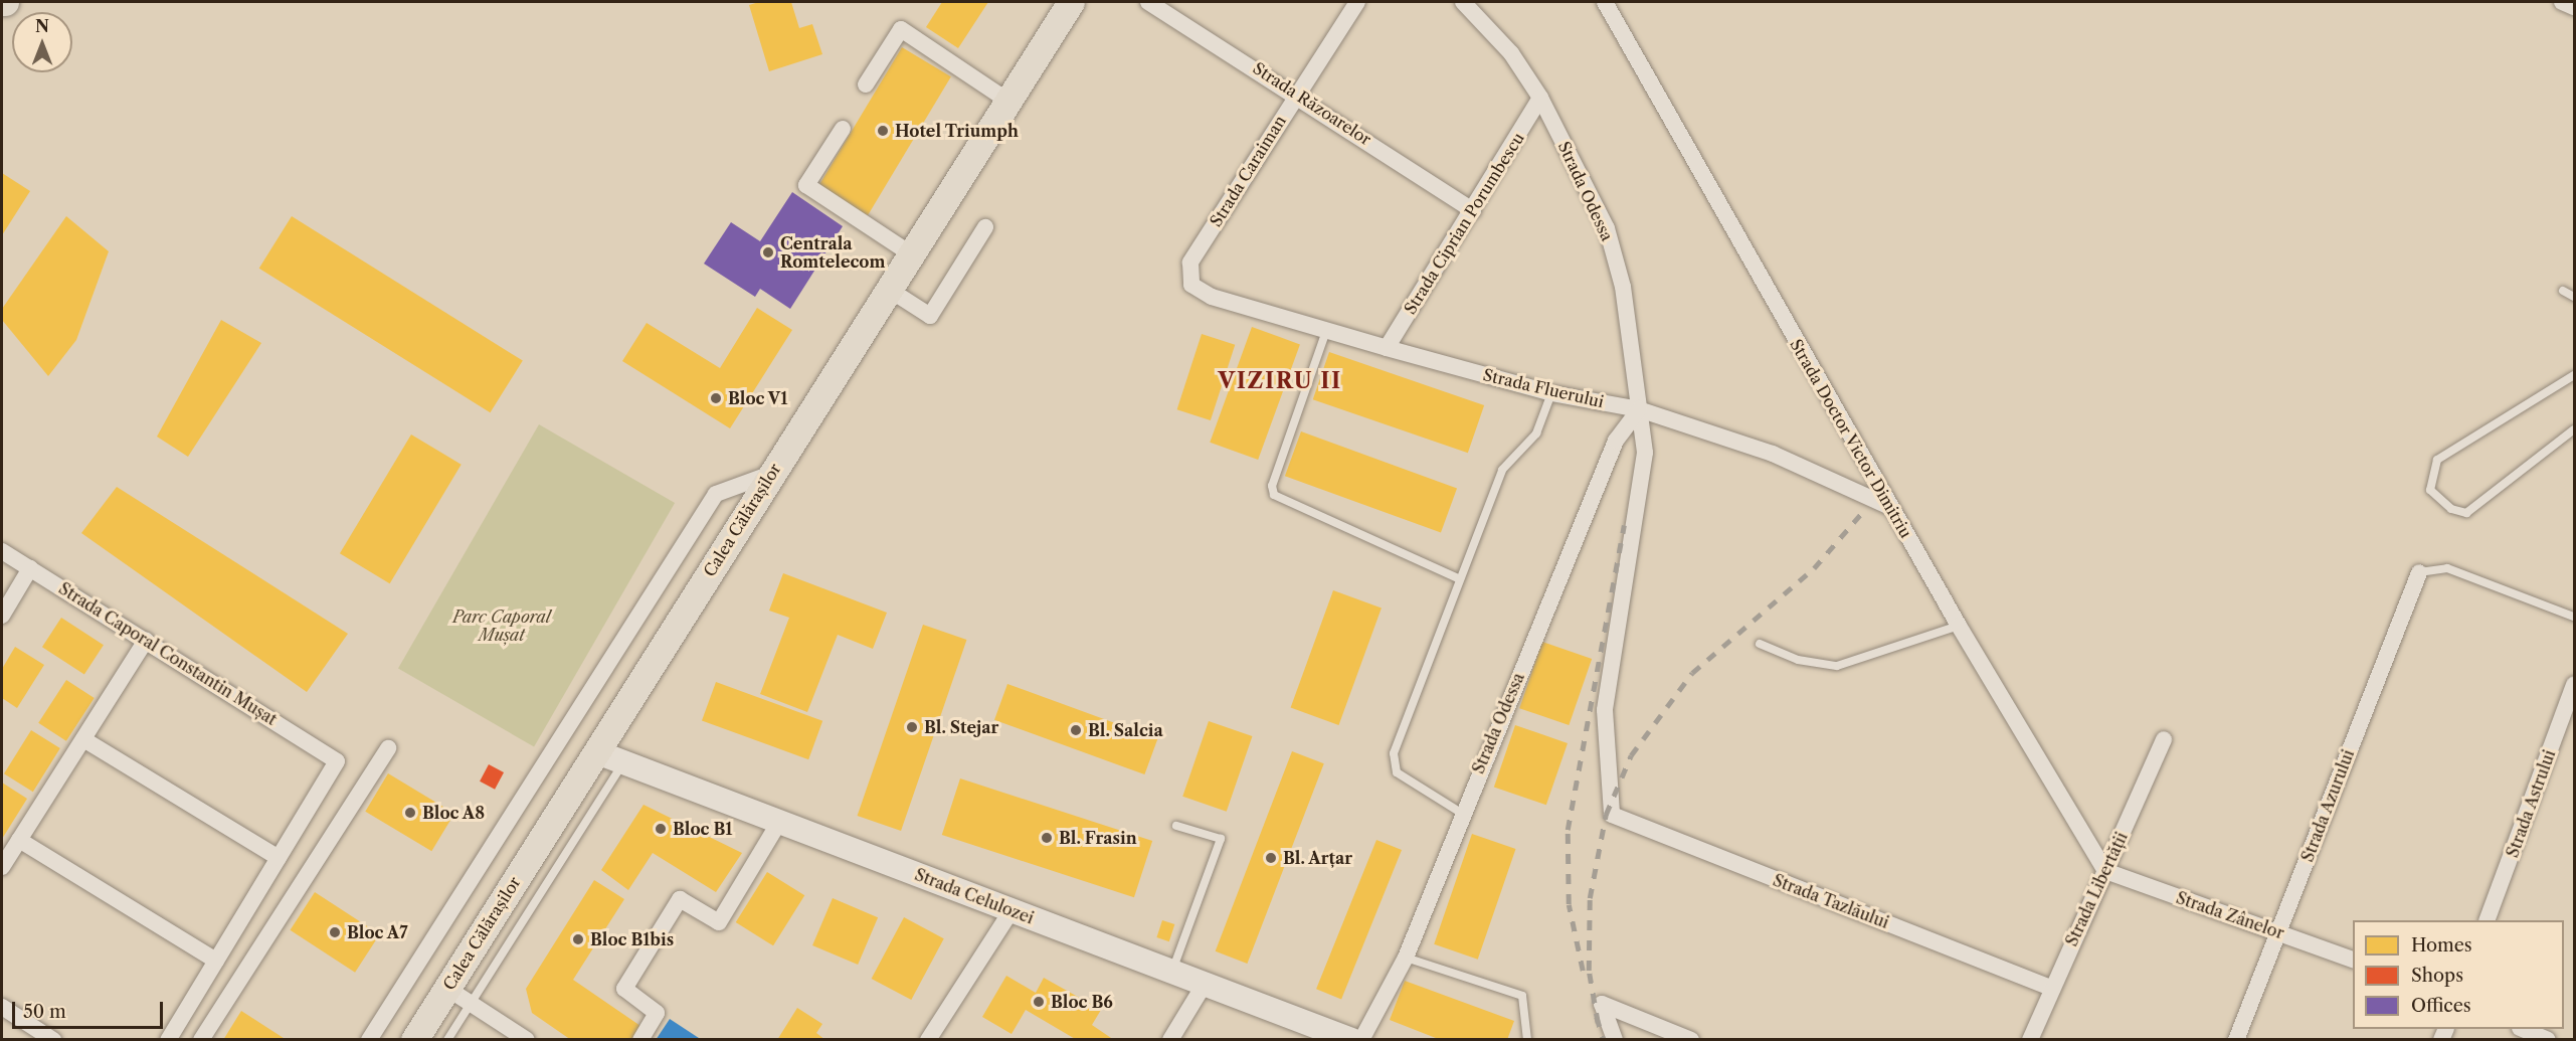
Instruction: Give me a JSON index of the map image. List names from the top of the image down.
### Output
{
  "streets": {
    "main road": ["Calea Călărașilor"],
    "street": [
      "Strada Răzoarelor",
      "Strada Caraiman",
      "Strada Odessa",
      "Strada Ciprian Porumbescu",
      "Strada Fluerului",
      "Strada Doctor Victor Dimitriu",
      "Strada Caporal Constantin Mușat",
      "Strada Astrului",
      "Strada Azurului",
      "Strada Libertății",
      "Strada Celulozei",
      "Strada Tazlăului",
      "Strada Zânelor"
    ]
  },
  "crossings": [
    ["Strada Răzoarelor", "Strada Caraiman"],
    ["Strada Răzoarelor", "Strada Ciprian Porumbescu"],
    ["Strada Caraiman", "Strada Fluerului"],
    ["Strada Odessa", "Strada Ciprian Porumbescu"],
    ["Strada Odessa", "Strada Fluerului"],
    ["Strada Odessa", "Strada Tazlăului"],
    ["Strada Ciprian Porumbescu", "Strada Fluerului"],
    ["Strada Fluerului", "Strada Doctor Victor Dimitriu"],
    ["Strada Doctor Victor Dimitriu", "Strada Libertății"],
    ["Strada Doctor Victor Dimitriu", "Strada Zânelor"],
    ["Calea Călărașilor", "Strada Celulozei"],
    ["Strada Azurului", "Strada Zânelor"],
    ["Strada Libertății", "Strada Tazlăului"],
    ["Strada Libertății", "Strada Zânelor"]
  ],
  "districts": ["VIZIRU II"],
  "parks": ["Parc Caporal Mușat"],
  "places": [
    "Hotel Triumph",
    "Centrala Romtelecom",
    "Bloc V1",
    "Bl. Stejar",
    "Bl. Salcia",
    "Bloc A8",
    "Bloc B1",
    "Bl. Frasin",
    "Bl. Arțar",
    "Bloc A7",
    "Bloc B1bis",
    "Bloc B6"
  ],
  "legend": ["Homes", "Shops", "Offices"],
  "scale_bar": "50 m",
  "north": "top"
}
